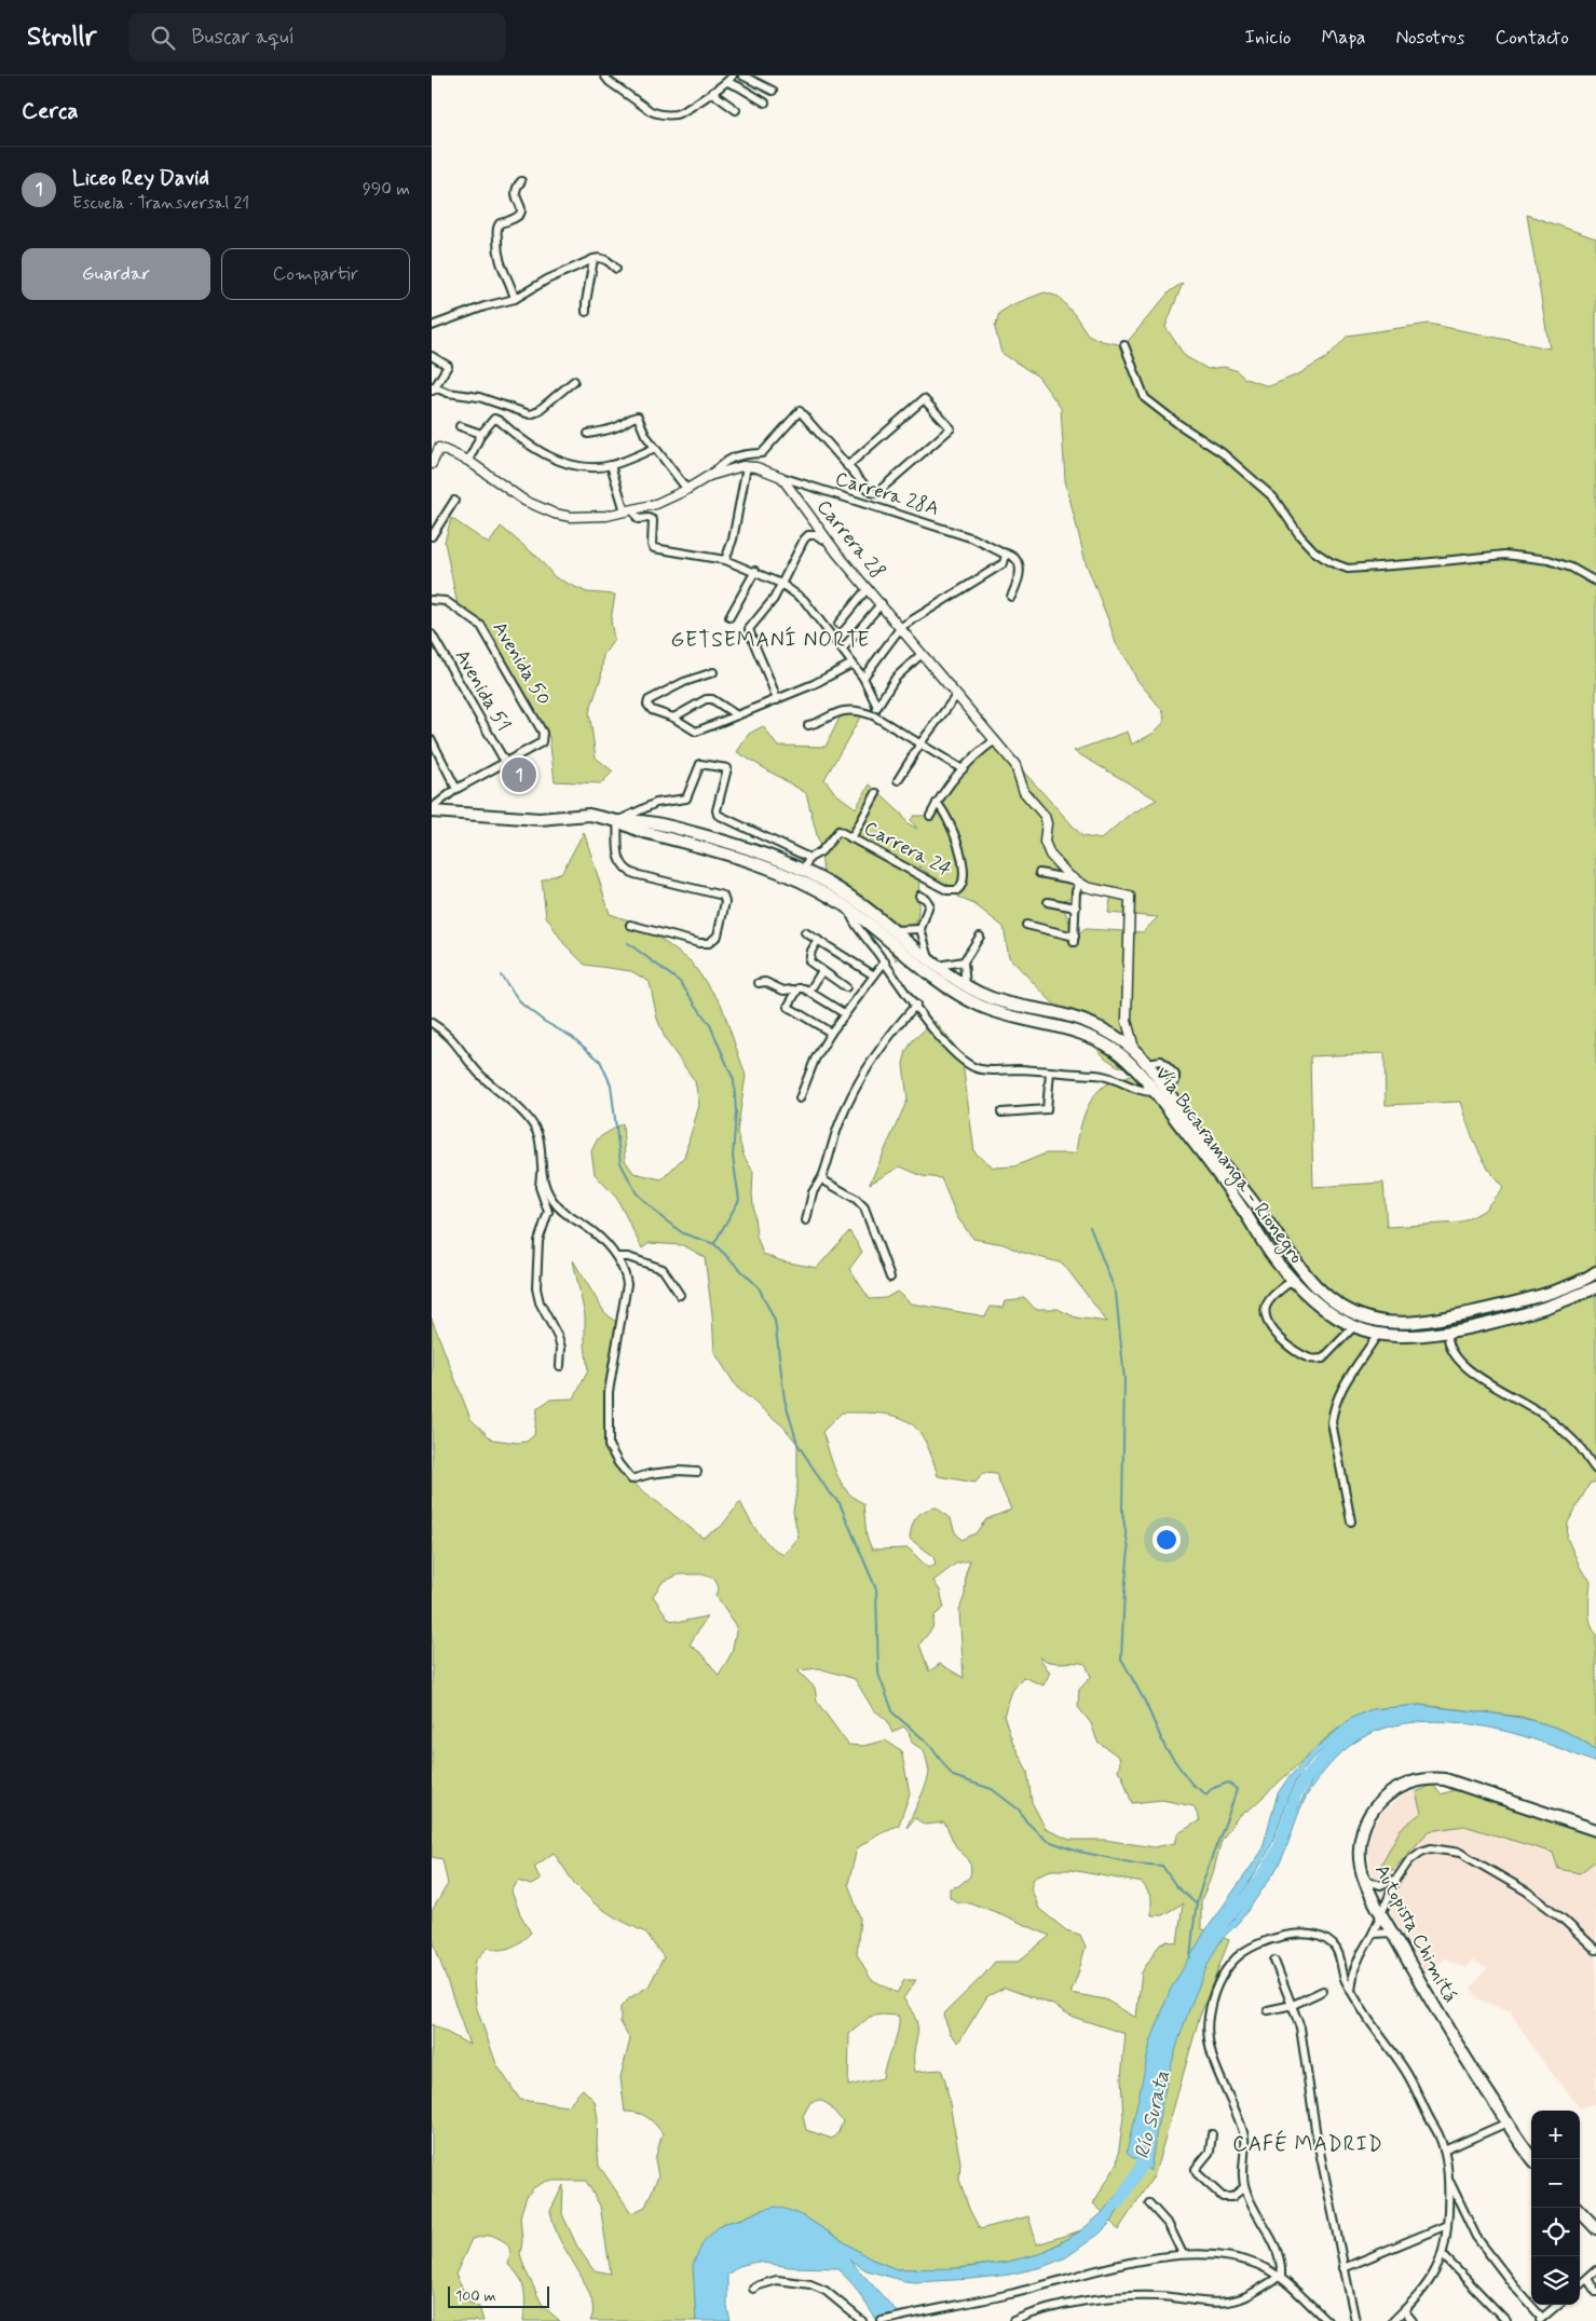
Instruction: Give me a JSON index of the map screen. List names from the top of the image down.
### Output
{
  "streets": {
    "highway": ["Vía Bucaramanga - Rionegro", "Autopista Chimitá"],
    "street": [
      "Carrera 28A",
      "Carrera 28",
      "Avenida 50",
      "Avenida 51",
      "Carrera 24"
    ]
  },
  "crossings": [
    ["Carrera 28A", "Carrera 28"],
    ["Avenida 50", "Avenida 51"]
  ],
  "districts": ["GETSEMANÍ NORTE", "CAFÉ MADRID"],
  "water": ["Río Surata"],
  "scale_bar": "100 m",
  "page": {
    "header": "Strollr",
    "search": "Buscar aquí",
    "nav": [
      "Inicio",
      "Mapa",
      "Nosotros",
      "Contacto"
    ],
    "heading": "Cerca",
    "list": [
      {
        "mark": "1",
        "name": "Liceo Rey David",
        "note": "Escuela · Transversal 21",
        "value": "990 m"
      }
    ],
    "buttons": ["Guardar", "Compartir"],
    "pins": "1",
    "map_buttons": ["+", "−"],
    "scale": "100 m"
  }
}
